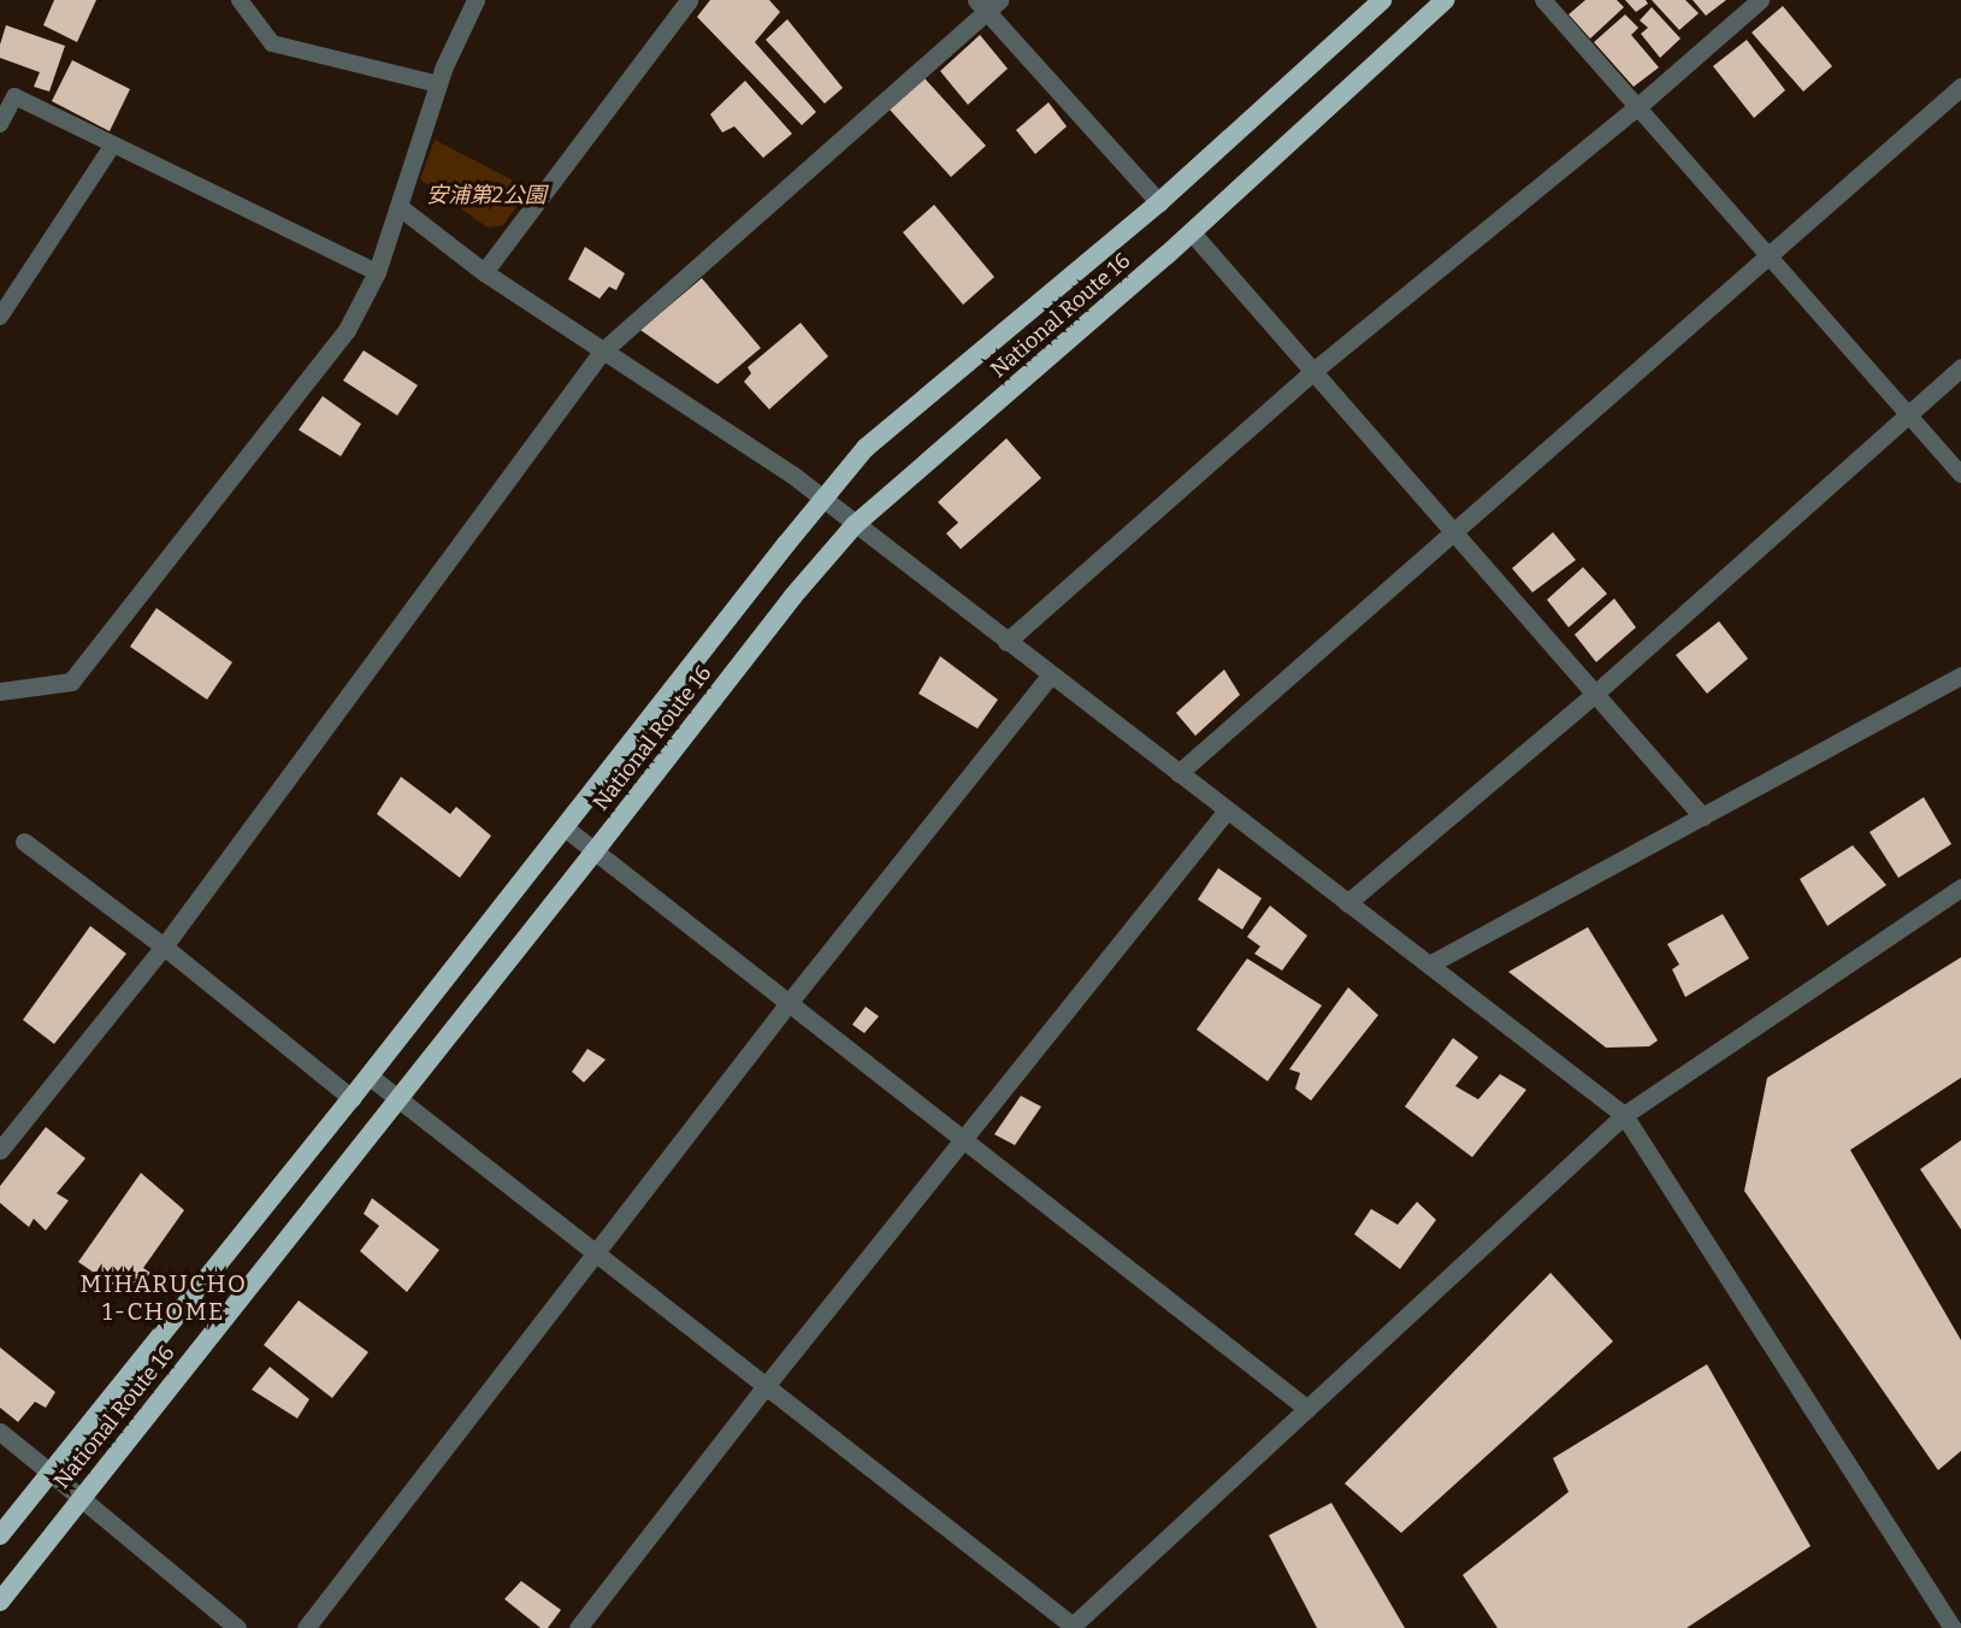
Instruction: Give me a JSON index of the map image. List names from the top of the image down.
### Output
{
  "streets": {
    "highway": ["National Route 16"]
  },
  "districts": ["MIHARUCHO 1-CHOME"],
  "parks": ["安浦第2公園"]
}
